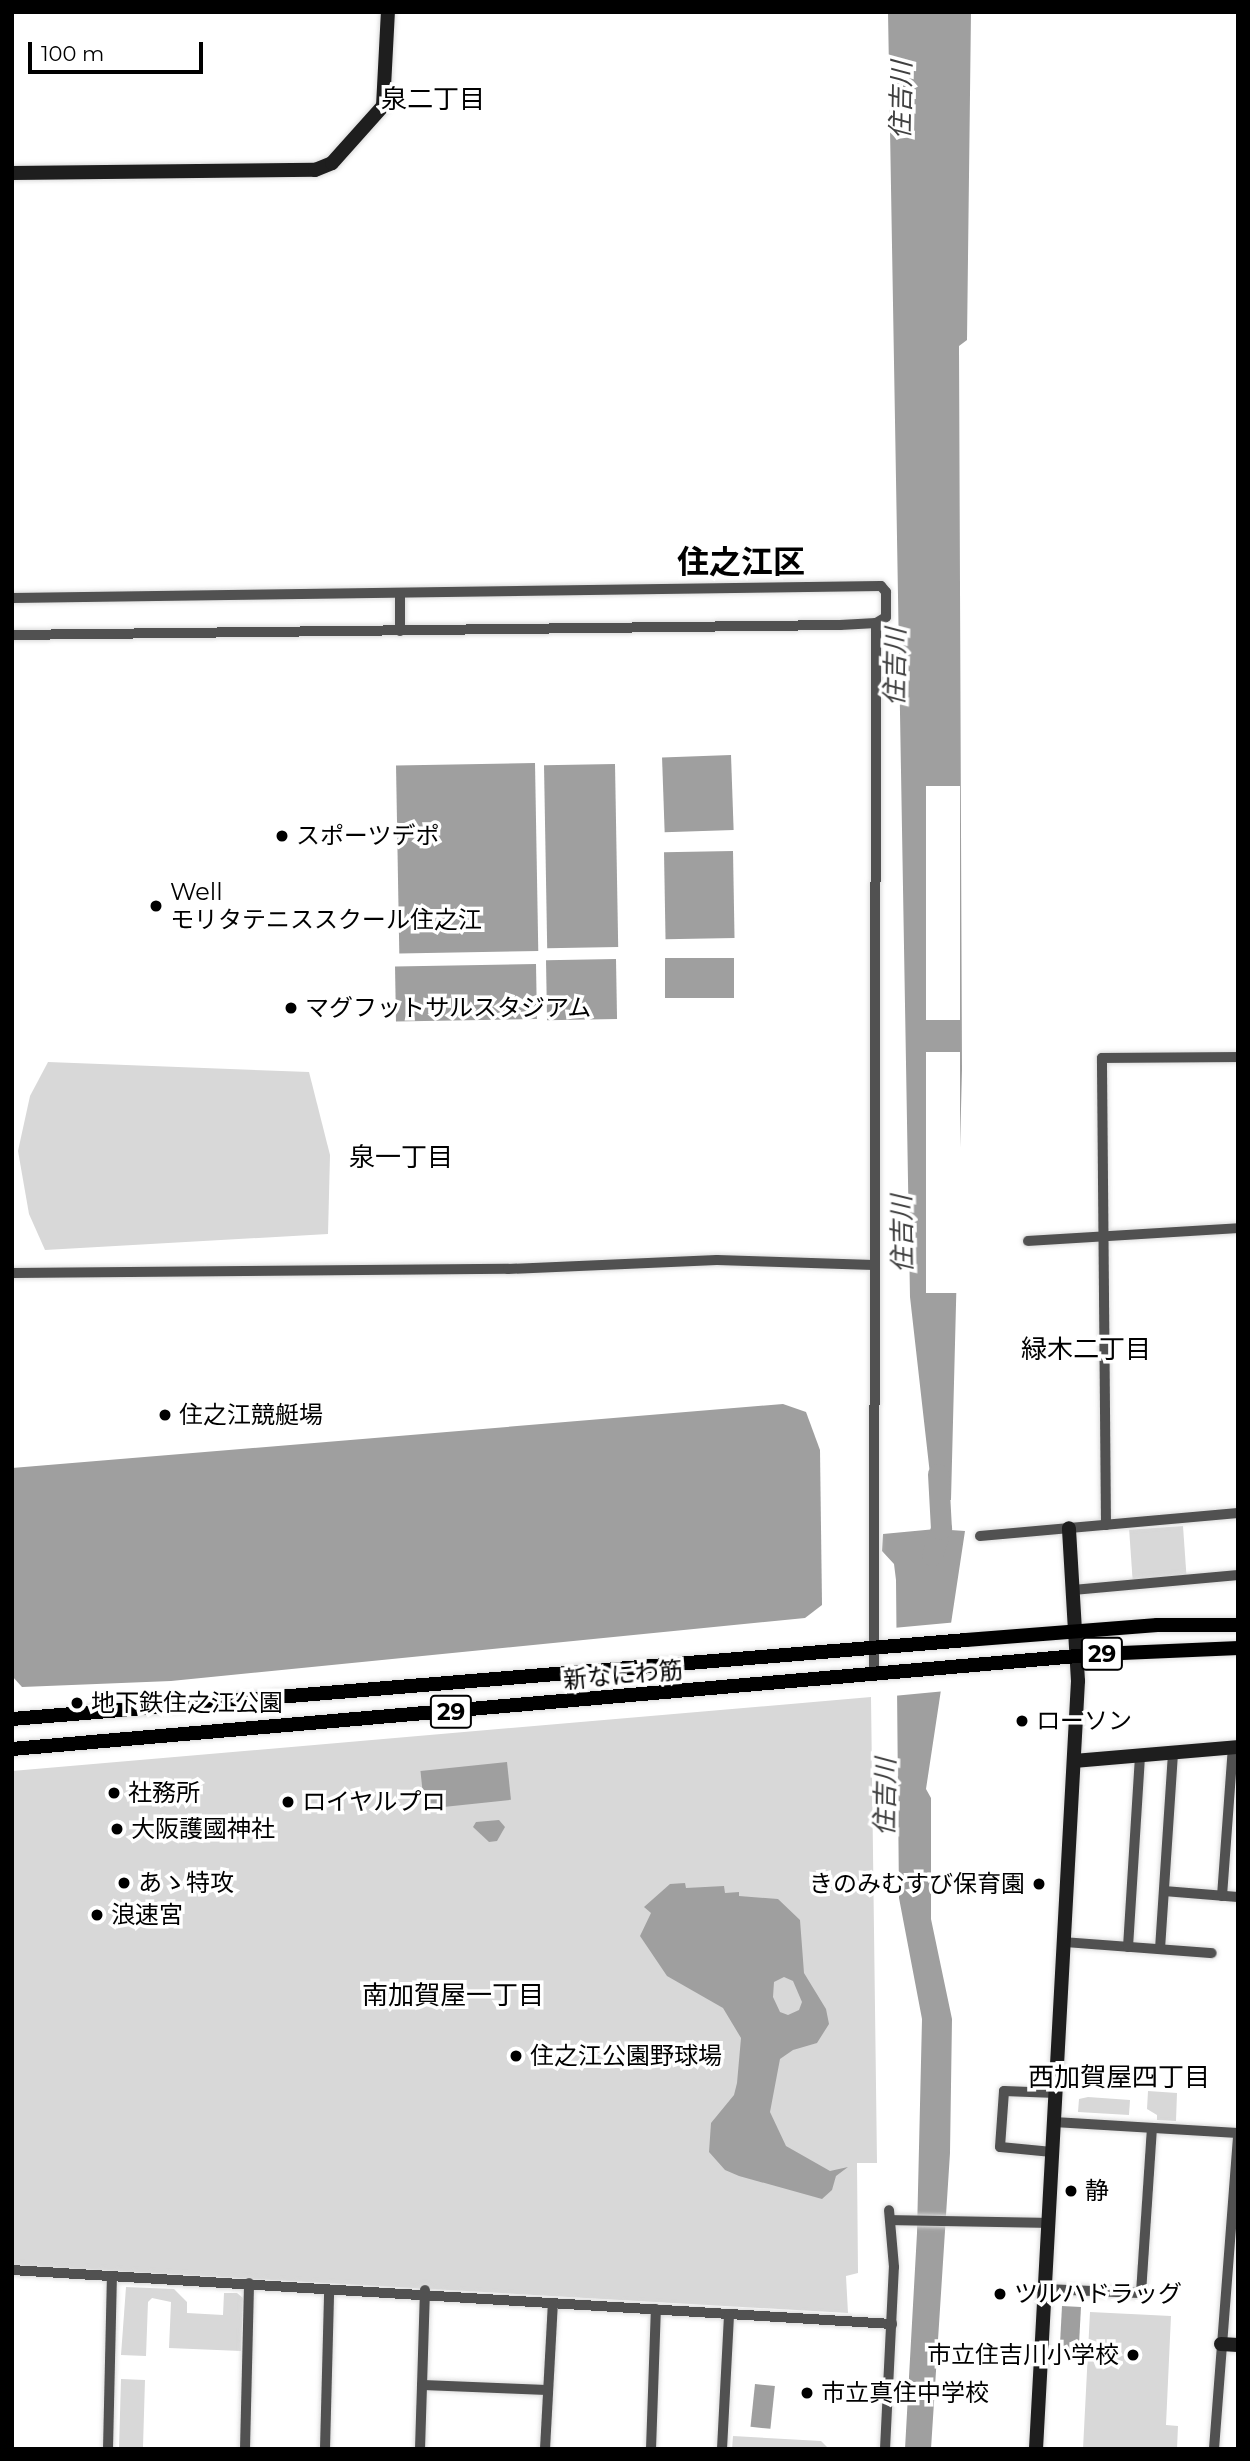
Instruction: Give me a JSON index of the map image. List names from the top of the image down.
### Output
{
  "streets": {
    "main road": ["29", "新なにわ筋"]
  },
  "districts": [
    "泉二丁目",
    "住之江区",
    "泉一丁目",
    "緑木二丁目",
    "南加賀屋一丁目",
    "西加賀屋四丁目"
  ],
  "water": ["住吉川"],
  "places": [
    "スポーツデポ",
    "Well モリタテニススクール住之江",
    "マグフットサルスタジアム",
    "住之江競艇場",
    "地下鉄住之江公園",
    "ローソン",
    "社務所",
    "ロイヤルプロ",
    "大阪護國神社",
    "あゝ特攻",
    "きのみむすび保育園",
    "浪速宮",
    "住之江公園野球場",
    "静",
    "ツルハドラッグ",
    "市立住吉川小学校",
    "市立真住中学校"
  ],
  "scale_bar": "100 m"
}
